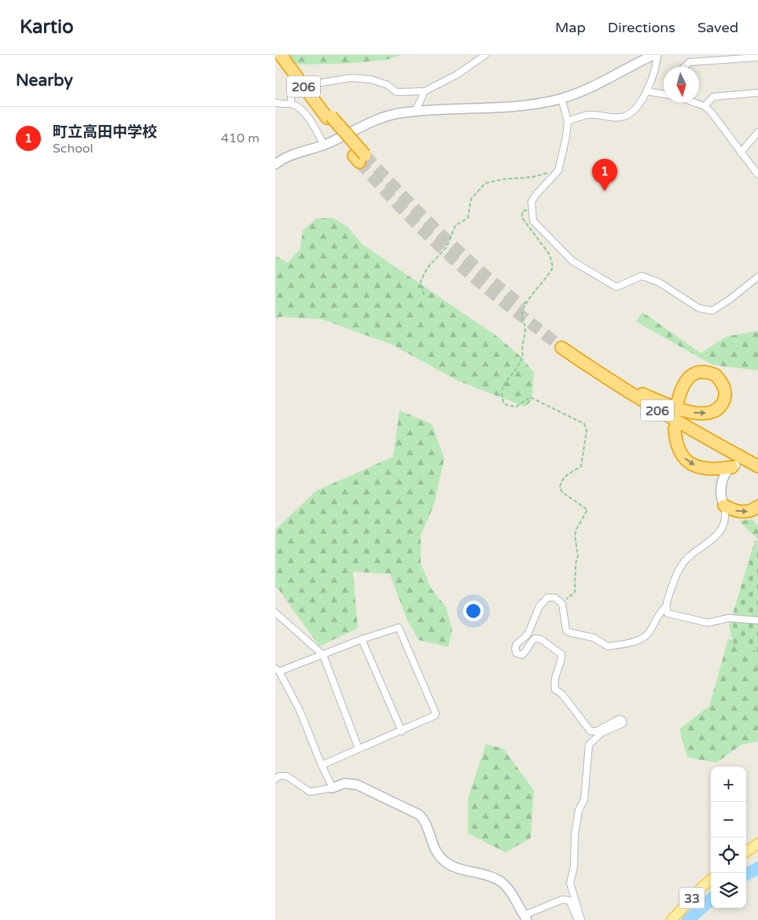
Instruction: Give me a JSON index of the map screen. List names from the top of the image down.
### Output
{
  "streets": {
    "highway": ["206"],
    "main road": ["33"]
  },
  "north": "bottom",
  "page": {
    "header": "Kartio",
    "nav": ["Map", "Directions", "Saved"],
    "heading": "Nearby",
    "list": [
      {
        "mark": "1",
        "name": "町立高田中学校",
        "note": "School",
        "value": "410 m"
      }
    ],
    "pins": "1",
    "map_buttons": ["+", "−"]
  }
}
